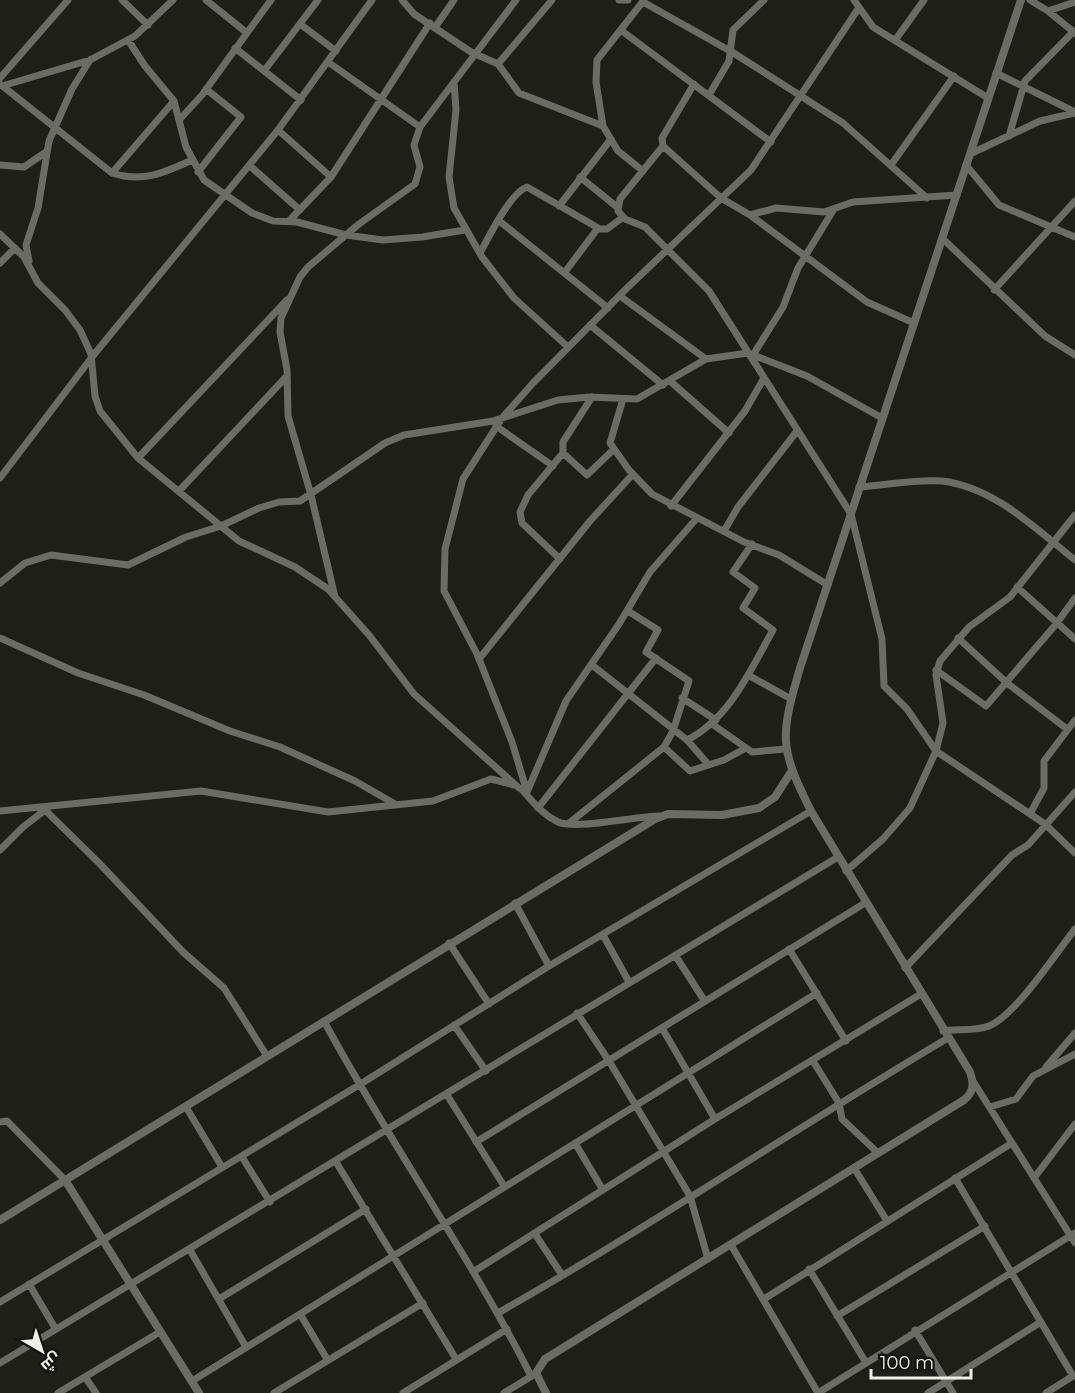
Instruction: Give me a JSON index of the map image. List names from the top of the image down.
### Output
{
  "scale_bar": "100 m",
  "north": "bottom right"
}
